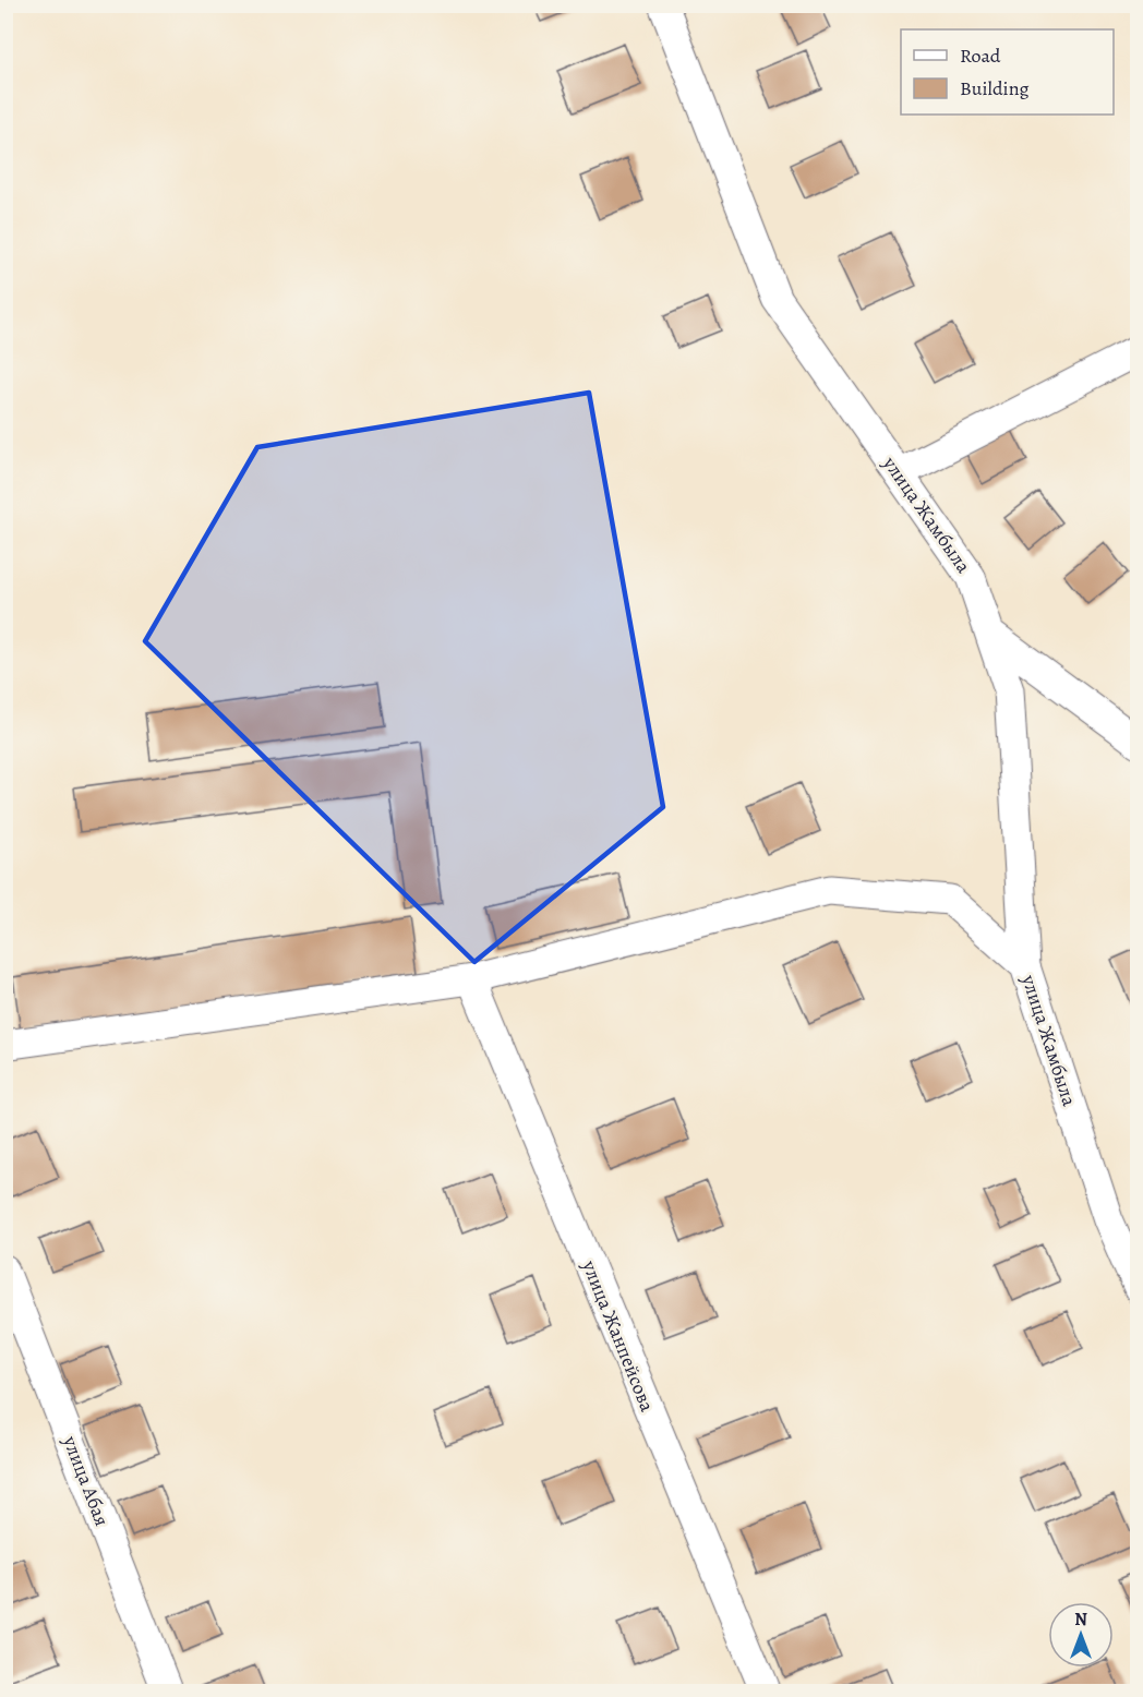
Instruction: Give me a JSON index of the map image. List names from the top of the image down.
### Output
{
  "streets": {
    "street": ["улица Жамбыла", "улица Жанпейсова", "улица Абая"]
  },
  "legend": ["Road", "Building"],
  "north": "top"
}
